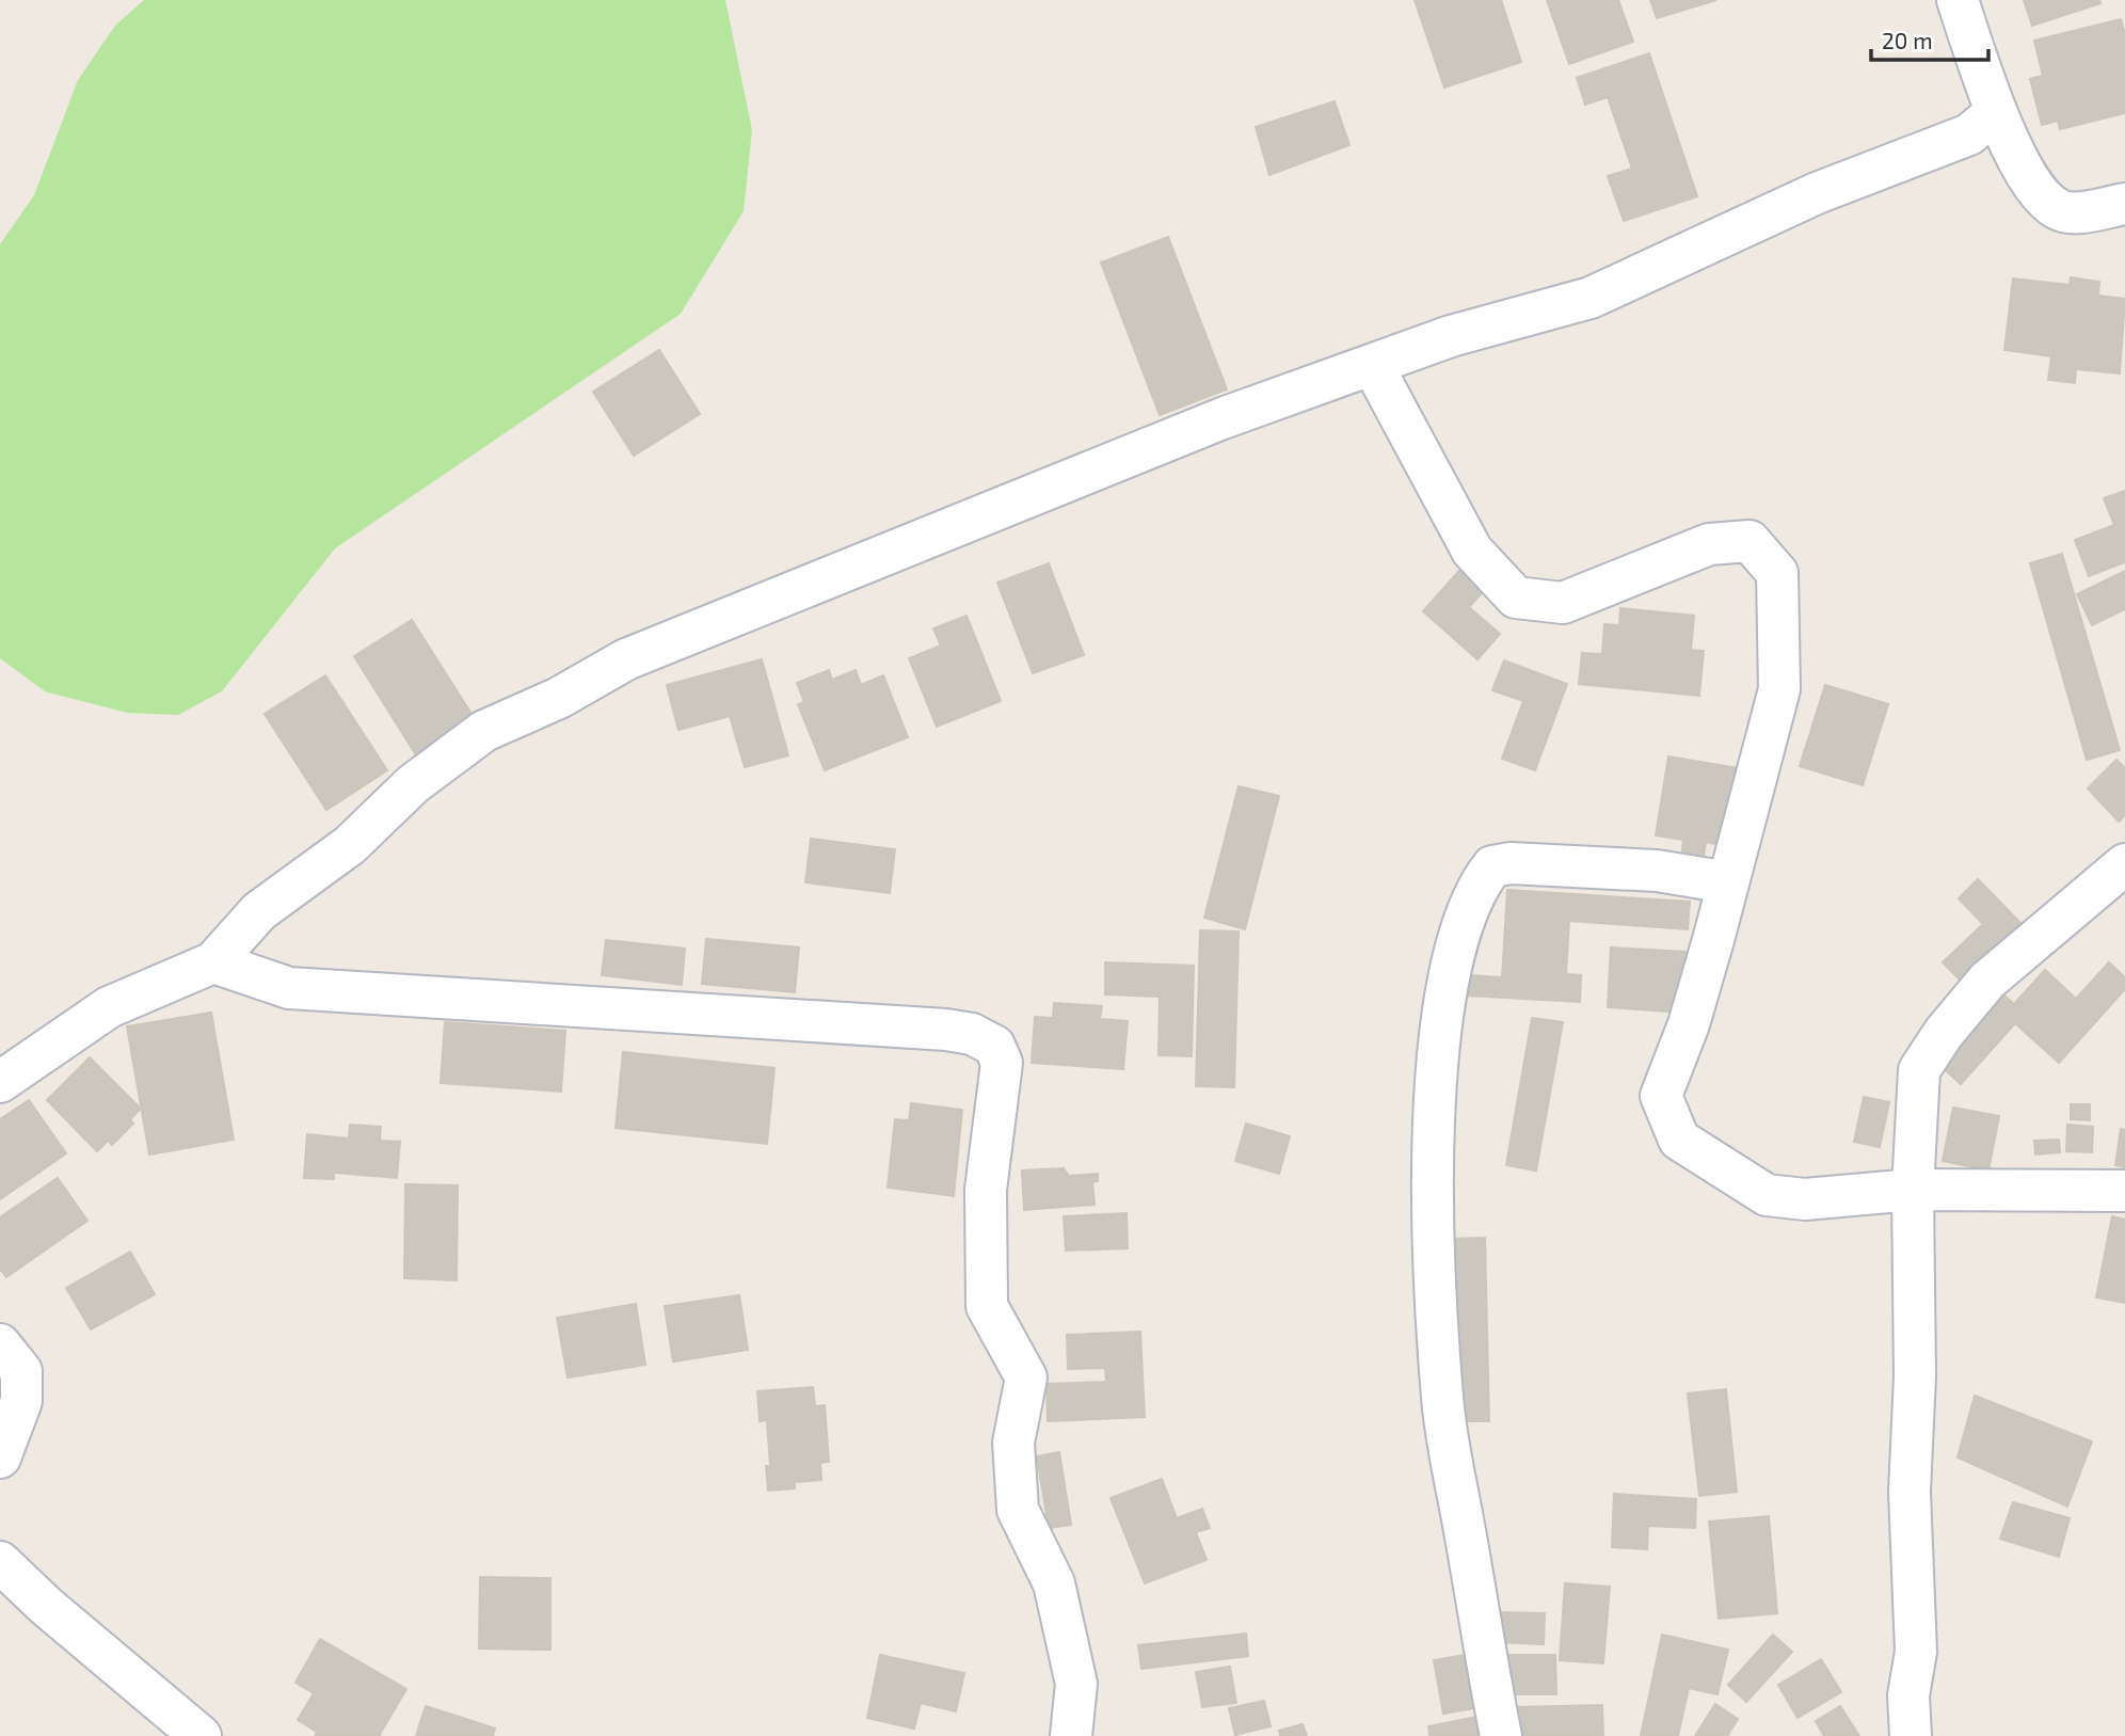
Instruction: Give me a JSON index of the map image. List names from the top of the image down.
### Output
{
  "scale_bar": "20 m"
}
